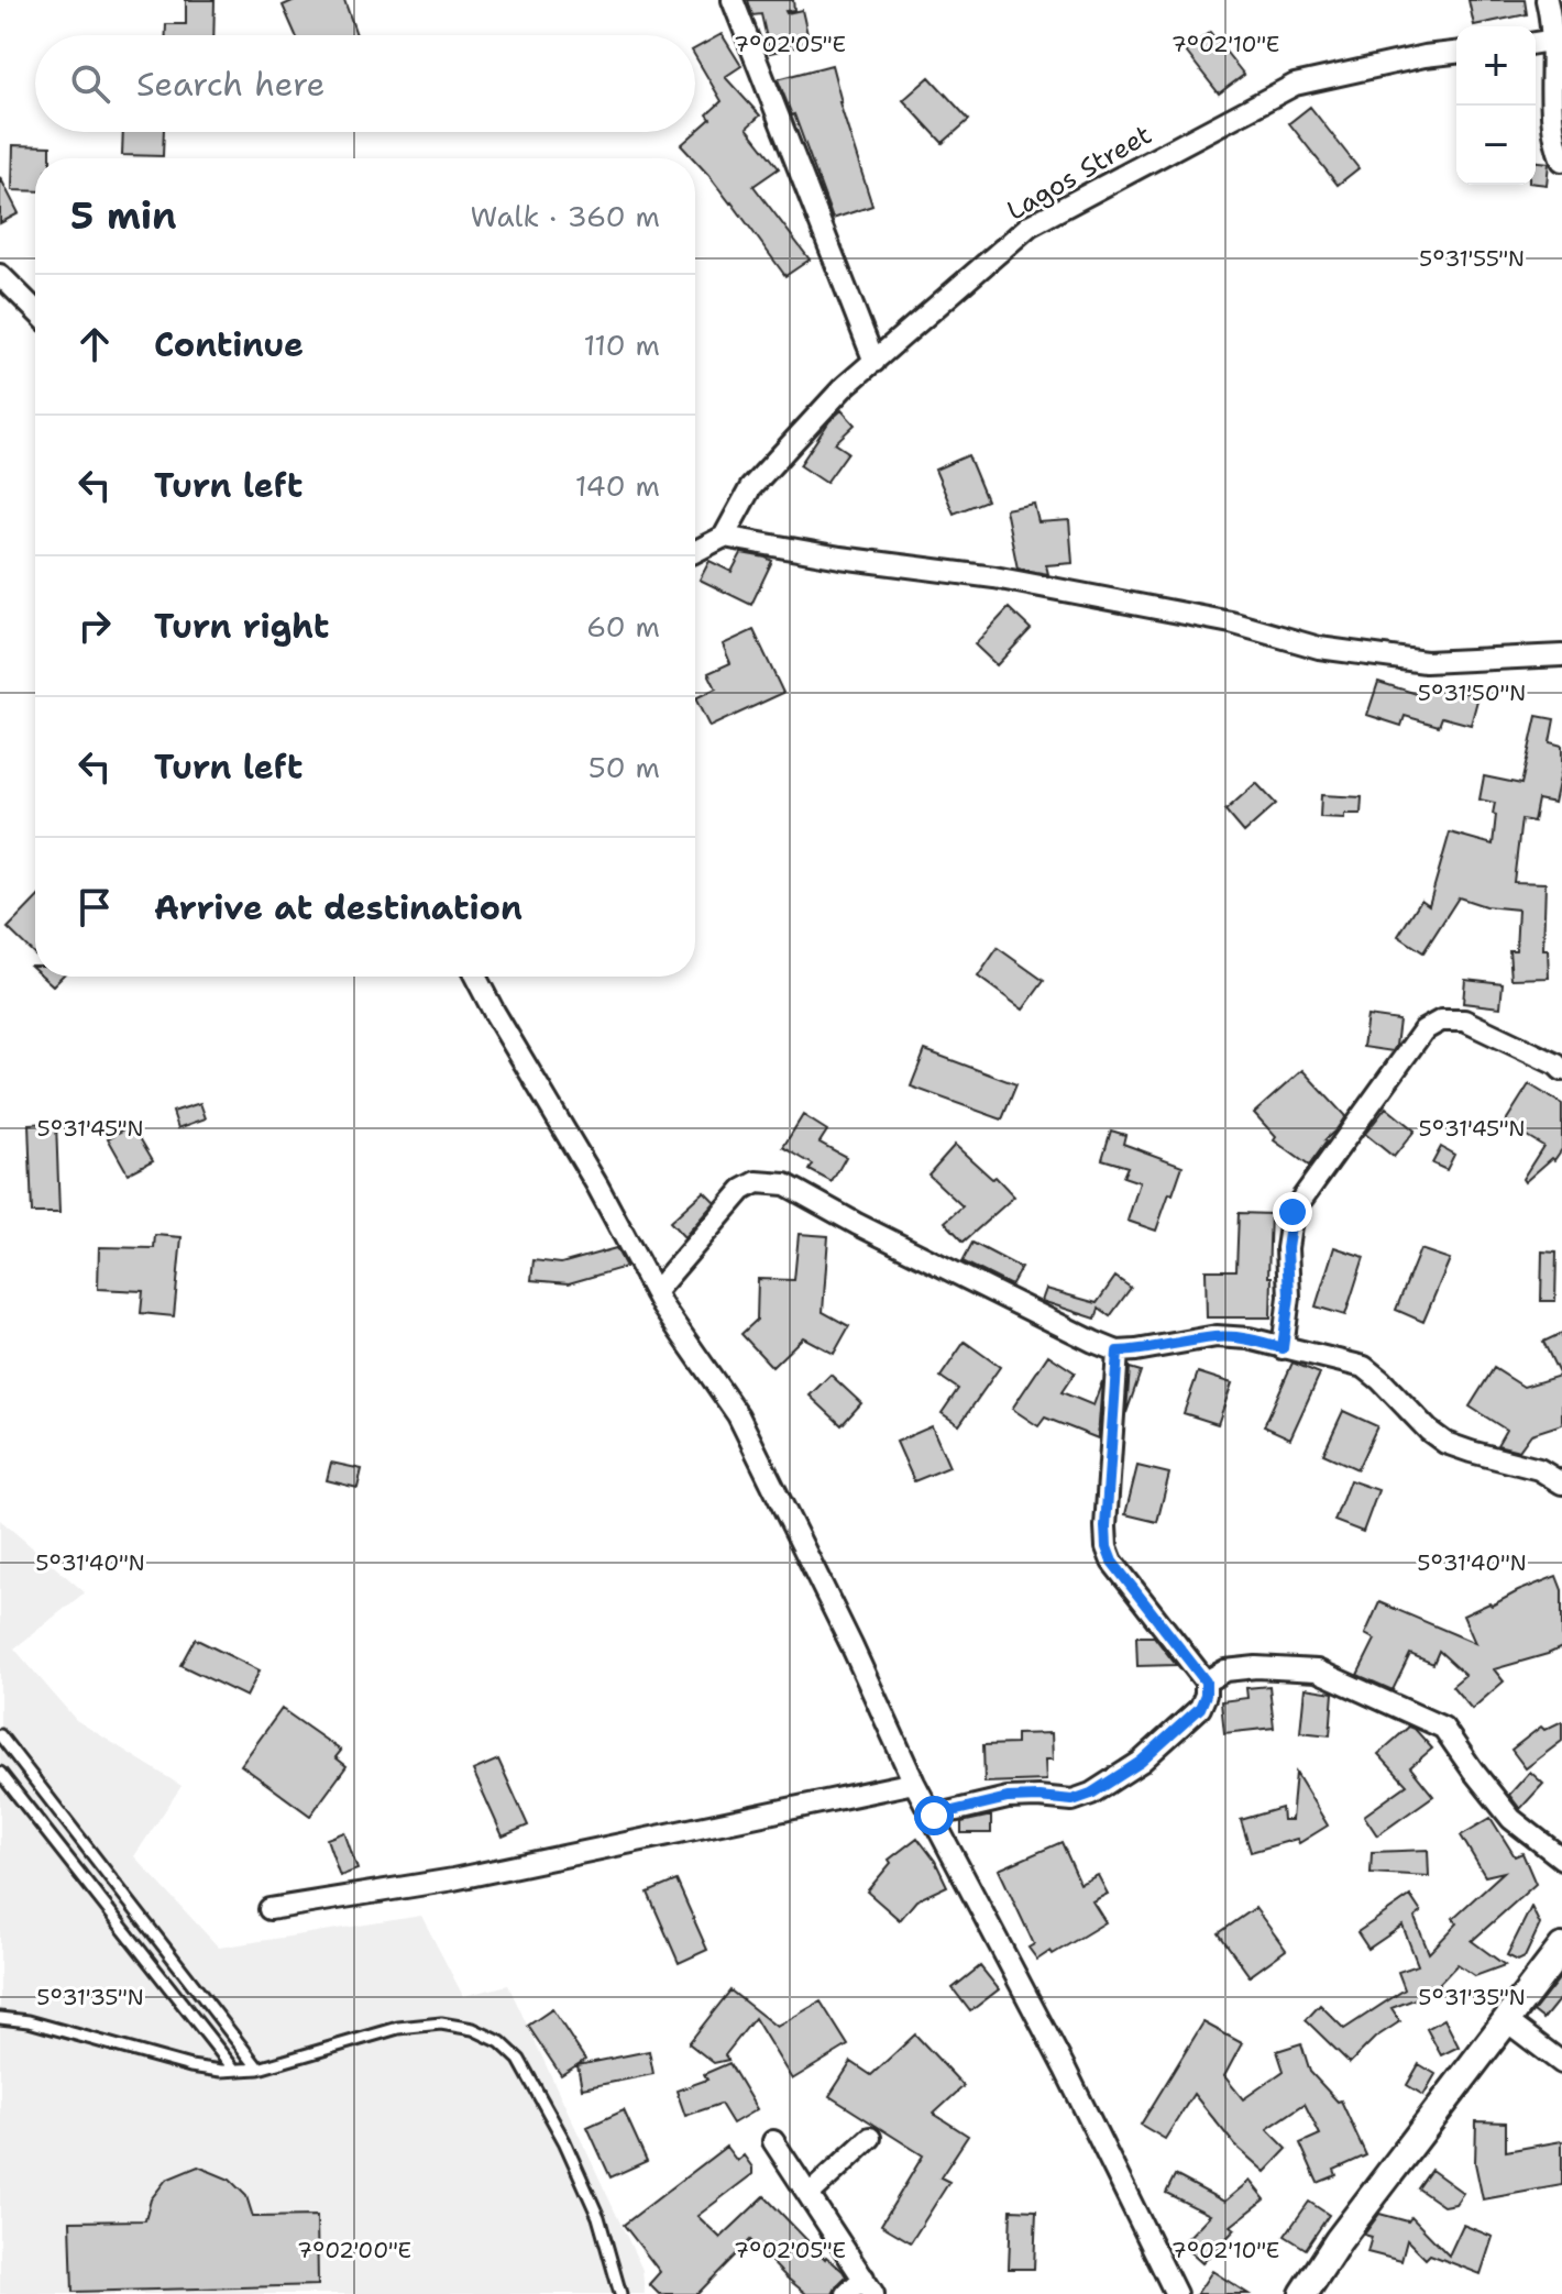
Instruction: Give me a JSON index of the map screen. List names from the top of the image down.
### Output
{
  "streets": {
    "street": ["Lagos Street"]
  },
  "page": {
    "map_buttons": ["+", "−"],
    "search": "Search here",
    "heading": ["5 min", "Walk · 360 m"],
    "list": [
      ["Continue", "110 m"],
      ["Turn left", "140 m"],
      ["Turn right", "60 m"],
      ["Turn left", "50 m"],
      "Arrive at destination"
    ]
  },
  "coordinates": [
    "7°02'05\"E",
    "7°02'10\"E",
    "5°31'55\"N",
    "5°31'50\"N",
    "5°31'45\"N",
    "5°31'40\"N",
    "5°31'35\"N",
    "7°02'00\"E"
  ]
}
